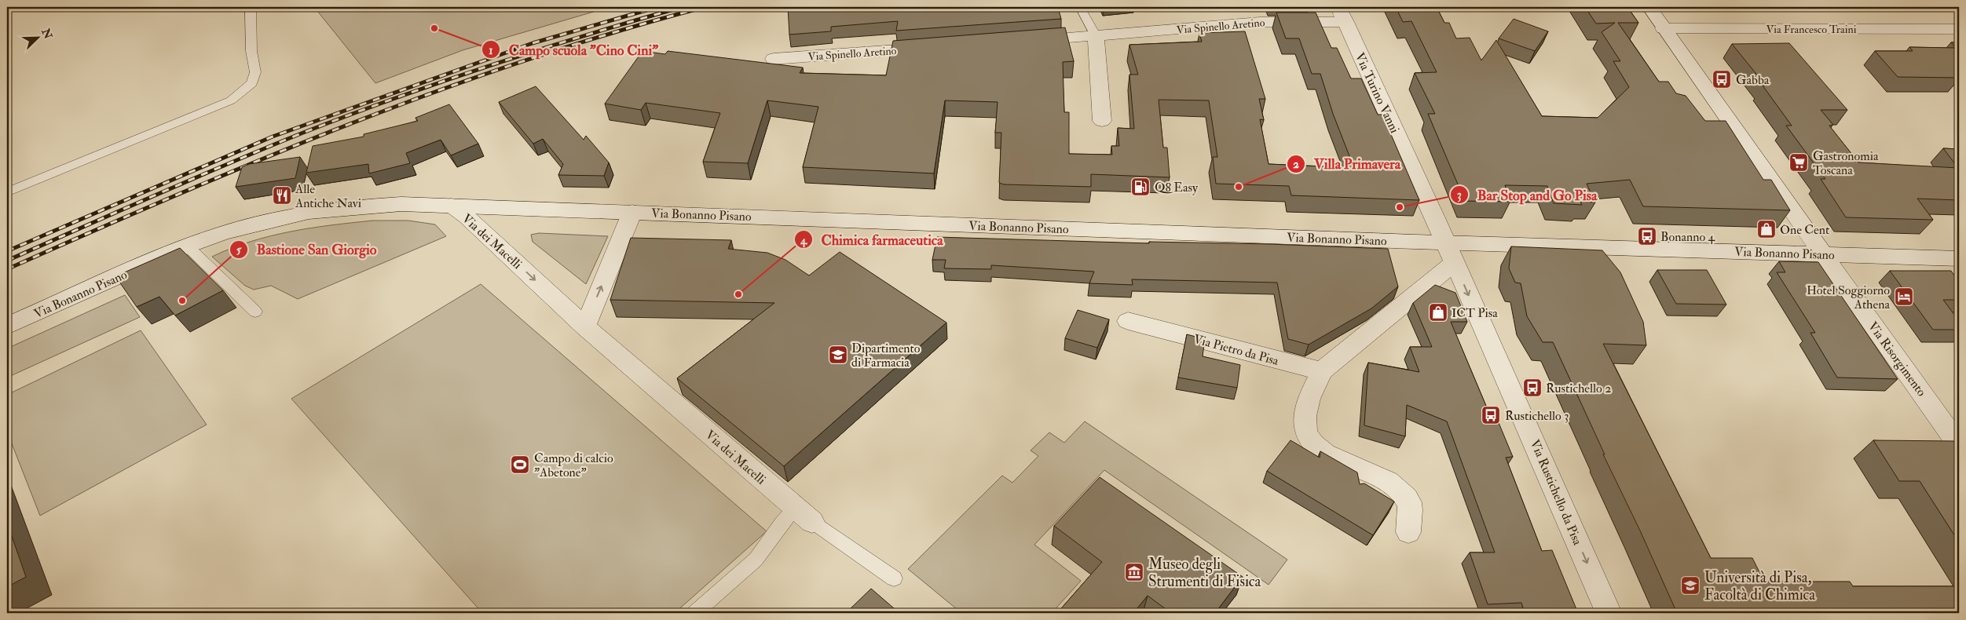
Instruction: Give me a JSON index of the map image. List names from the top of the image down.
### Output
{
  "streets": {
    "street": [
      "Via Spinello Aretino",
      "Via Francesco Traini",
      "Via Turino Vanni",
      "Via Bonanno Pisano",
      "Via dei Macelli",
      "Via Pietro da Pisa",
      "Via Risorgimento",
      "Via Rustichello da Pisa"
    ]
  },
  "crossings": [
    ["Via Spinello Aretino", "Via Turino Vanni"],
    ["Via Francesco Traini", "Via Risorgimento"],
    ["Via Turino Vanni", "Via Bonanno Pisano"],
    ["Via Turino Vanni", "Via Rustichello da Pisa"],
    ["Via Bonanno Pisano", "Via dei Macelli"],
    ["Via Bonanno Pisano", "Via Risorgimento"],
    ["Via Bonanno Pisano", "Via Rustichello da Pisa"]
  ],
  "one_way": ["Via Rustichello da Pisa"],
  "places": {
    "other": [
      "Campo scuola \"Cino Cini\"",
      "Villa Primavera",
      "Bar Stop and Go Pisa",
      "Chimica farmaceutica",
      "Bastione San Giorgio"
    ],
    "bus stop": [
      "Gabba",
      "Bonanno 4",
      "Rustichello 2",
      "Rustichello 3"
    ],
    "supermarket": ["Gastronomia Toscana"],
    "fuel station": ["Q8 Easy"],
    "restaurant": ["Alle Antiche Navi"],
    "shop": ["One Cent", "ICT Pisa"],
    "hotel": ["Hotel Soggiorno Athena"],
    "school or university": ["Dipartimento di Farmacia", "Università di Pisa, Facoltà di Chimica"],
    "sports": ["Campo di calcio \"Abetone\""],
    "museum": ["Museo degli Strumenti di Fisica"]
  },
  "north": "top right"
}
